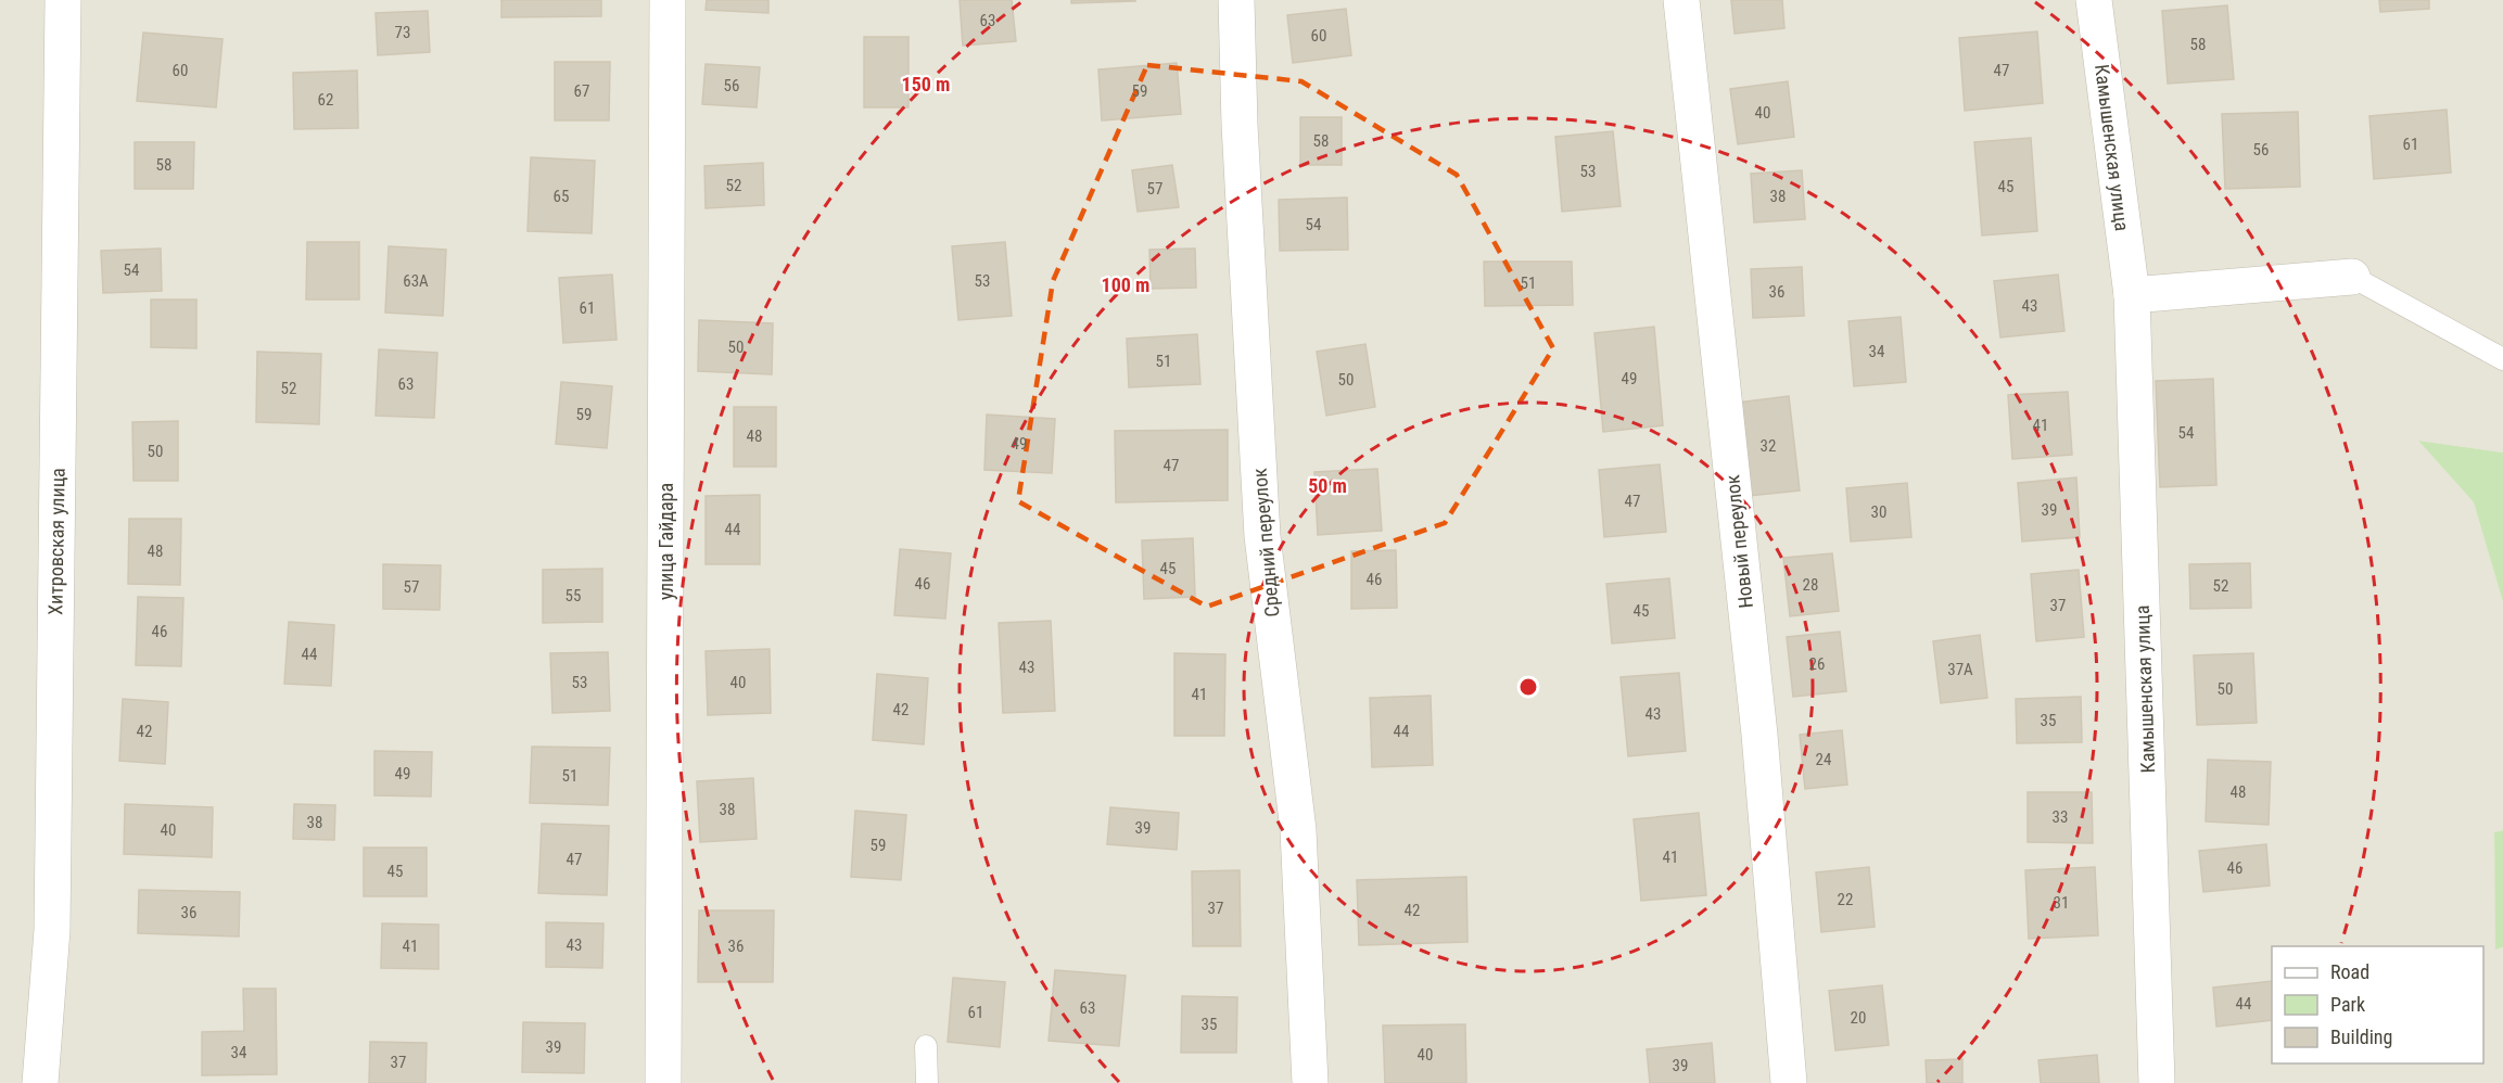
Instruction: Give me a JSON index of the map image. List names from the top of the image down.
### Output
{
  "streets": {
    "street": [
      "Камышенская улица",
      "Хитровская улица",
      "улица Гайдара",
      "Новый переулок",
      "Средний переулок"
    ]
  },
  "house_numbers": [
    "63",
    "73",
    "60",
    "58",
    "60",
    "47",
    "56",
    "67",
    "59",
    "62",
    "40",
    "58",
    "61",
    "56",
    "58",
    "53",
    "52",
    "45",
    "57",
    "65",
    "38",
    "54",
    "54",
    "63А",
    "53",
    "51",
    "36",
    "43",
    "61",
    "50",
    "34",
    "51",
    "49",
    "50",
    "63",
    "52",
    "59",
    "41",
    "54",
    "48",
    "49",
    "32",
    "50",
    "47",
    "47",
    "39",
    "30",
    "44",
    "48",
    "45",
    "46",
    "46",
    "28",
    "52",
    "57",
    "55",
    "37",
    "45",
    "46",
    "44",
    "26",
    "43",
    "37А",
    "53",
    "40",
    "50",
    "41",
    "42",
    "43",
    "35",
    "42",
    "44",
    "24",
    "49",
    "51",
    "48",
    "38",
    "33",
    "38",
    "39",
    "40",
    "59",
    "41",
    "47",
    "46",
    "45",
    "22",
    "31",
    "37",
    "42",
    "36",
    "43",
    "41",
    "36",
    "44",
    "63",
    "61",
    "20",
    "35",
    "39",
    "34",
    "40",
    "37",
    "39"
  ],
  "legend": ["Road", "Park", "Building"],
  "rings": ["150 m", "100 m", "50 m"]
}
